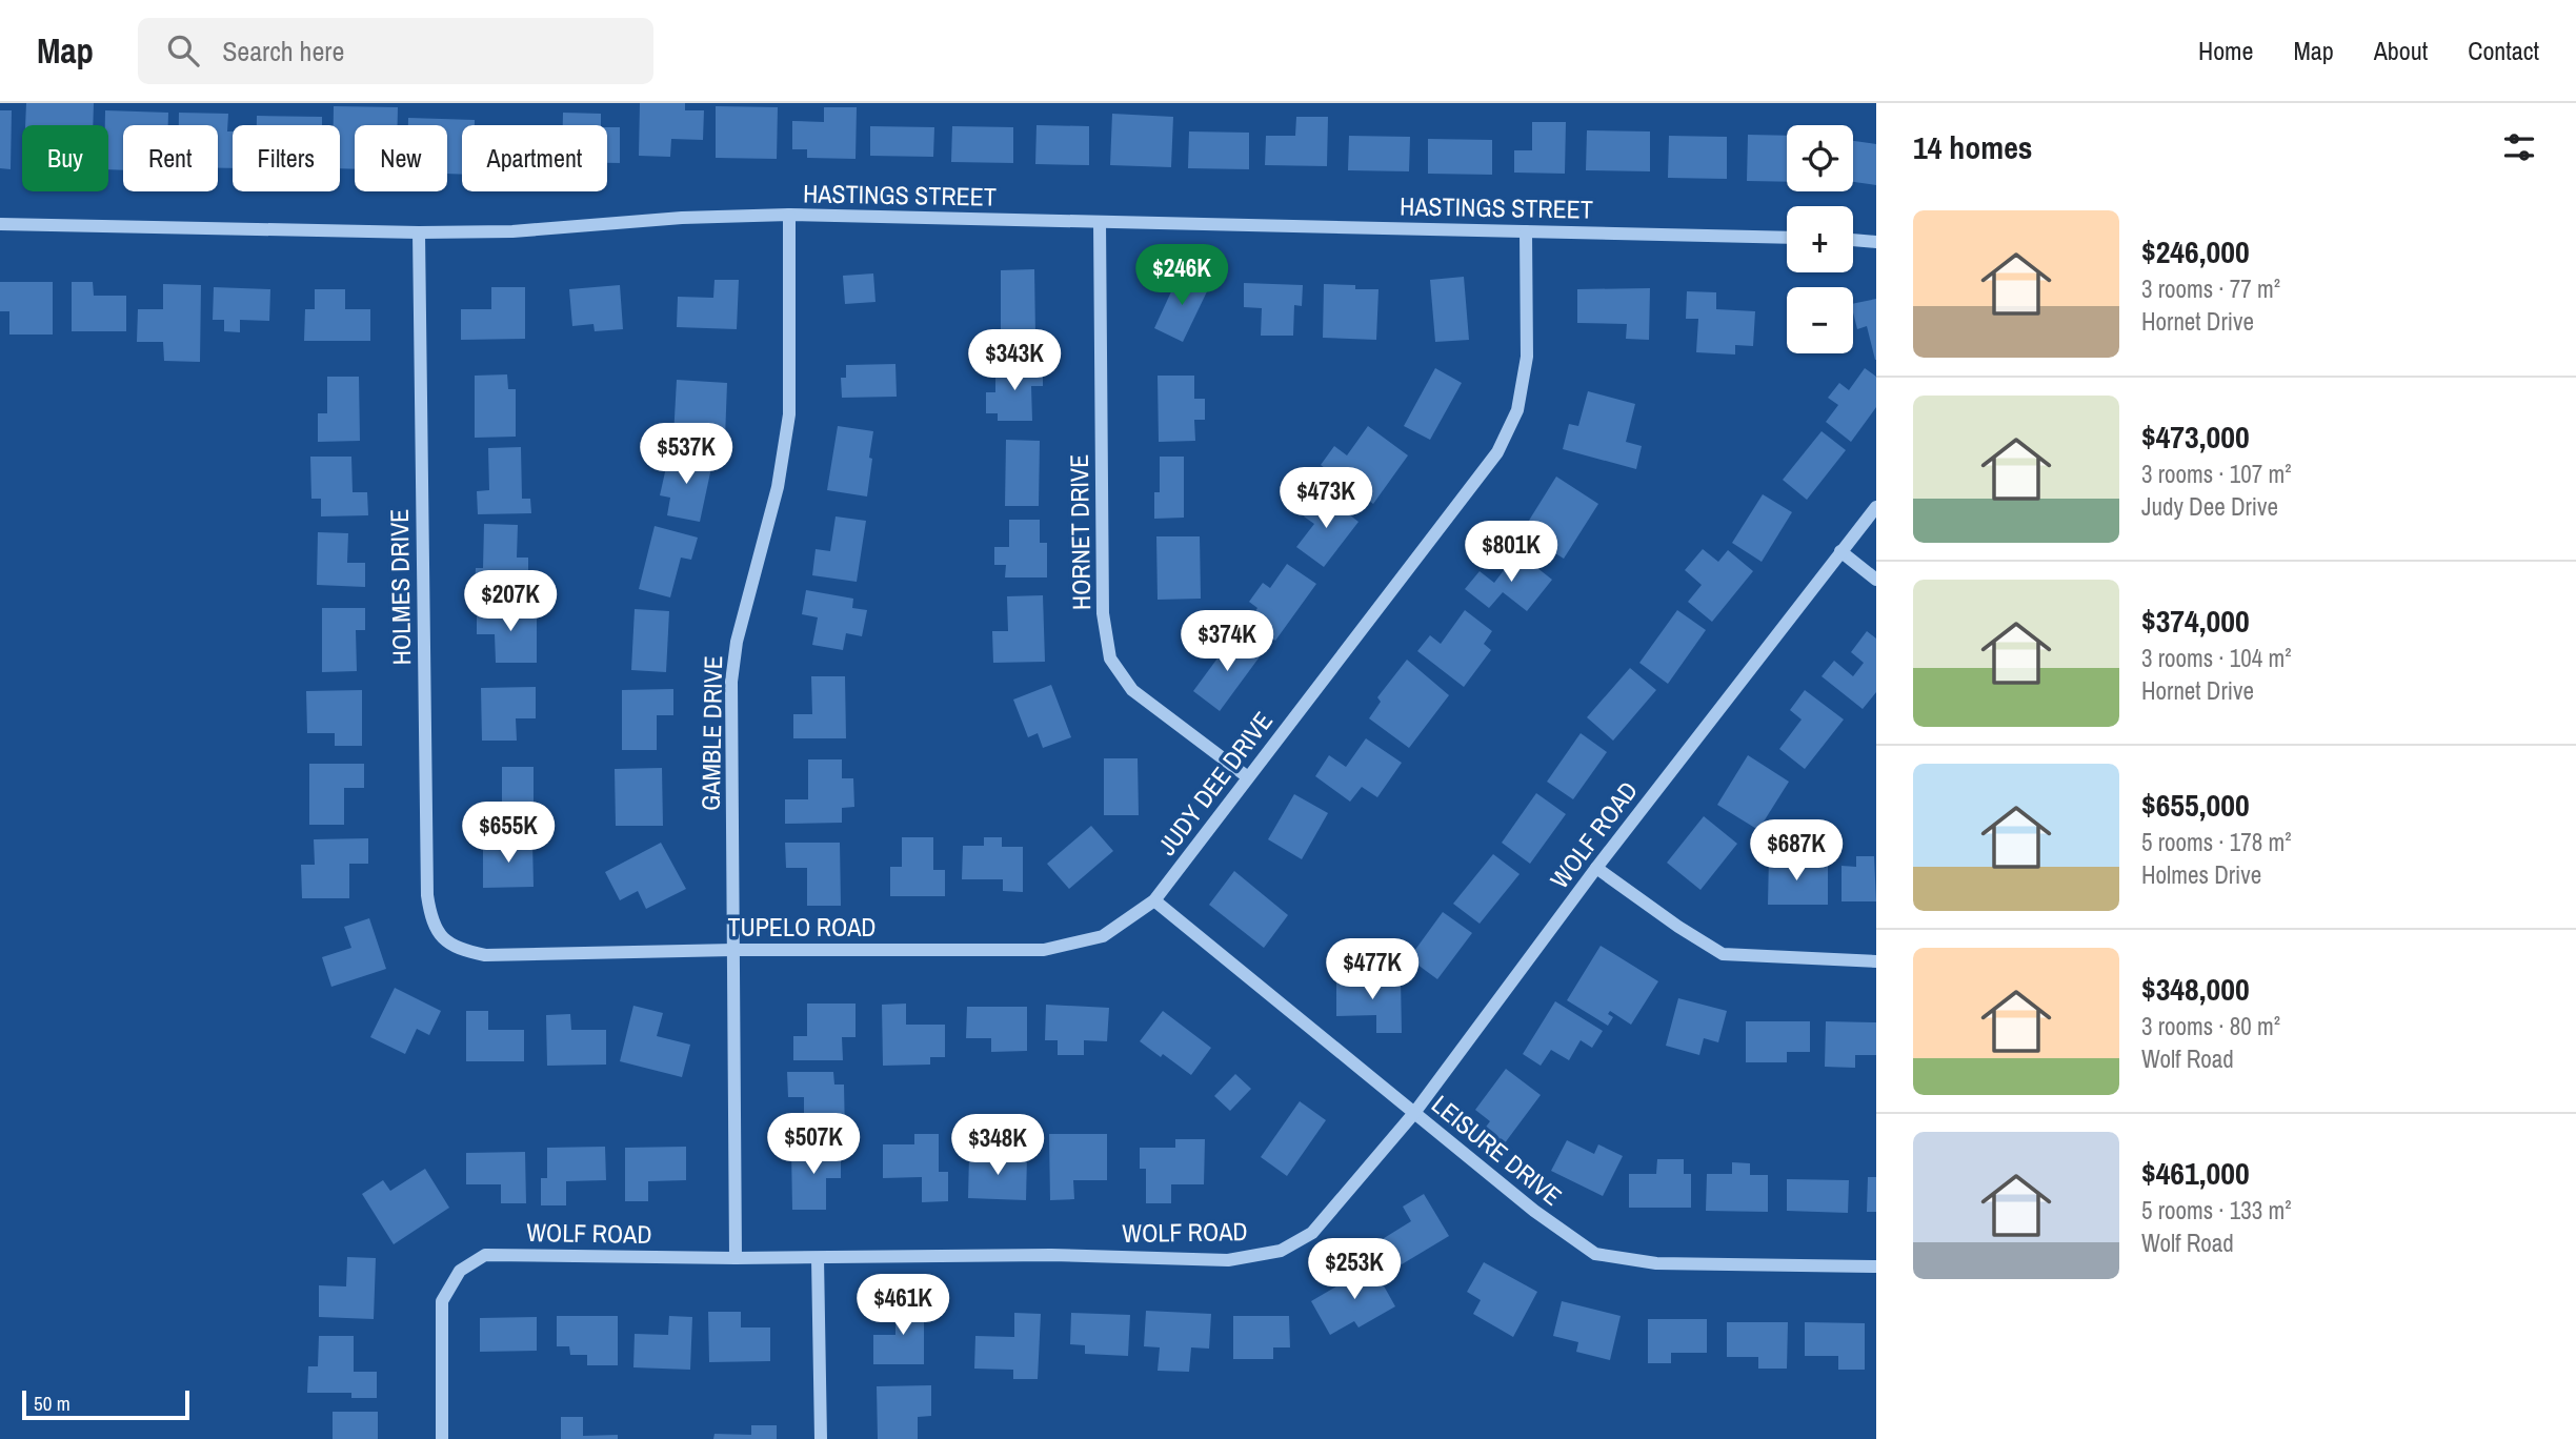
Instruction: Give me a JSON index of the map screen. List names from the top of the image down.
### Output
{
  "streets": {
    "street": [
      "HASTINGS STREET",
      "HORNET DRIVE",
      "HOLMES DRIVE",
      "GAMBLE DRIVE",
      "JUDY DEE DRIVE",
      "WOLF ROAD",
      "TUPELO ROAD",
      "LEISURE DRIVE"
    ]
  },
  "crossings": [
    ["HASTINGS STREET", "HORNET DRIVE"],
    ["HASTINGS STREET", "HOLMES DRIVE"],
    ["HASTINGS STREET", "GAMBLE DRIVE"],
    ["HASTINGS STREET", "JUDY DEE DRIVE"],
    ["HORNET DRIVE", "JUDY DEE DRIVE"],
    ["HOLMES DRIVE", "TUPELO ROAD"],
    ["GAMBLE DRIVE", "WOLF ROAD"],
    ["GAMBLE DRIVE", "TUPELO ROAD"],
    ["JUDY DEE DRIVE", "TUPELO ROAD"],
    ["JUDY DEE DRIVE", "LEISURE DRIVE"],
    ["WOLF ROAD", "LEISURE DRIVE"],
    ["TUPELO ROAD", "LEISURE DRIVE"]
  ],
  "scale_bar": "50 m",
  "page": {
    "header": "Map",
    "search": "Search here",
    "nav": [
      "Home",
      "Map",
      "About",
      "Contact"
    ],
    "heading": "14 homes",
    "map_buttons": ["+", "−"],
    "chip": [
      "Buy",
      "Rent",
      "Filters",
      "New",
      "Apartment"
    ],
    "list": [
      {
        "name": "$246,000",
        "note": "3 rooms · 77 m² · Hornet Drive"
      },
      {
        "name": "$473,000",
        "note": "3 rooms · 107 m² · Judy Dee Drive"
      },
      {
        "name": "$374,000",
        "note": "3 rooms · 104 m² · Hornet Drive"
      },
      {
        "name": "$655,000",
        "note": "5 rooms · 178 m² · Holmes Drive"
      },
      {
        "name": "$348,000",
        "note": "3 rooms · 80 m² · Wolf Road"
      },
      {
        "name": "$461,000",
        "note": "5 rooms · 133 m² · Wolf Road"
      }
    ],
    "price": [
      "$246K",
      "$343K",
      "$537K",
      "$473K",
      "$801K",
      "$207K",
      "$374K",
      "$655K",
      "$687K",
      "$477K",
      "$507K",
      "$348K",
      "$253K",
      "$461K"
    ],
    "scale": "50 m"
  }
}
